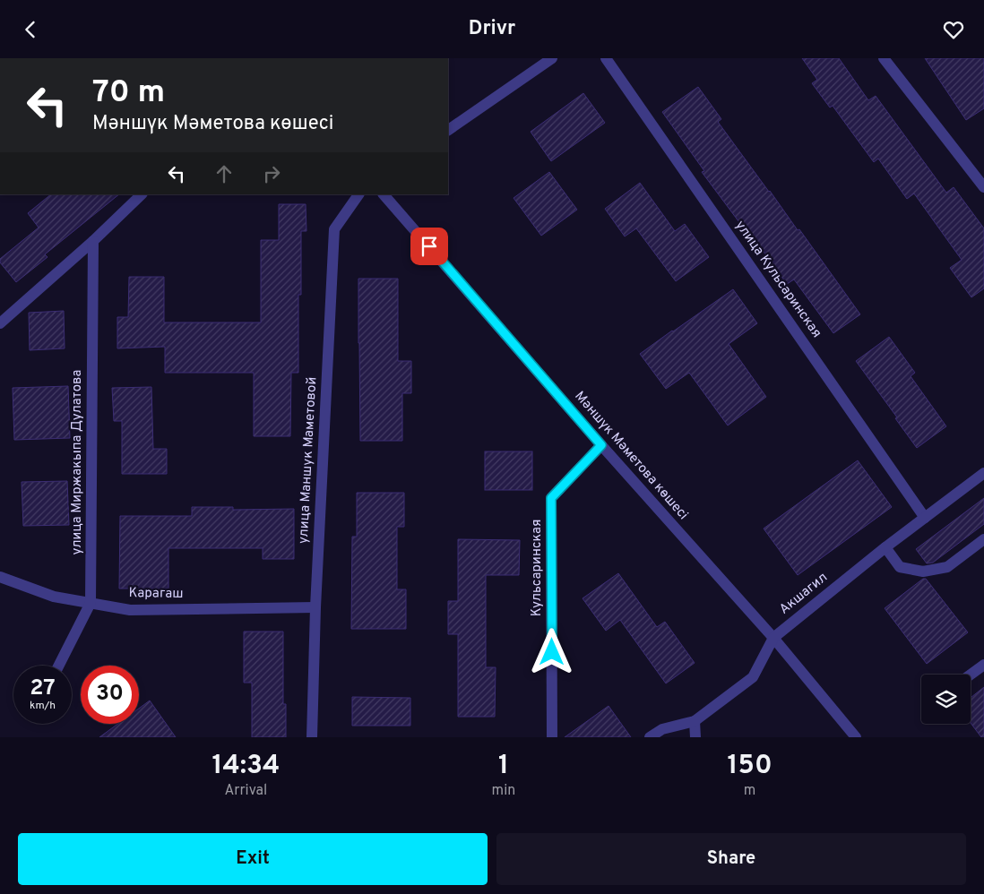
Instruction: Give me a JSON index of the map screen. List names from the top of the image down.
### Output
{
  "streets": {
    "street": [
      "улица Кульсаринская",
      "Мәншүк Мәметова көшесі",
      "улица Маншук Маметовой",
      "улица Миржакыпа Дулатова",
      "Кульсаринская",
      "Карагаш",
      "Акшагил"
    ]
  },
  "crossings": [
    ["улица Кульсаринская", "Акшагил"],
    ["Мәншүк Мәметова көшесі", "Кульсаринская"],
    ["Мәншүк Мәметова көшесі", "Акшагил"],
    ["улица Маншук Маметовой", "Карагаш"],
    ["улица Миржакыпа Дулатова", "Карагаш"]
  ],
  "page": {
    "header": "Drivr",
    "turn": ["70 m", "Мәншүк Мәметова көшесі"],
    "speed": "27 km/h",
    "limit": "30",
    "eta": [
      "14:34",
      "Arrival",
      "1",
      "min",
      "150",
      "m"
    ],
    "buttons": ["Exit", "Share"]
  }
}
